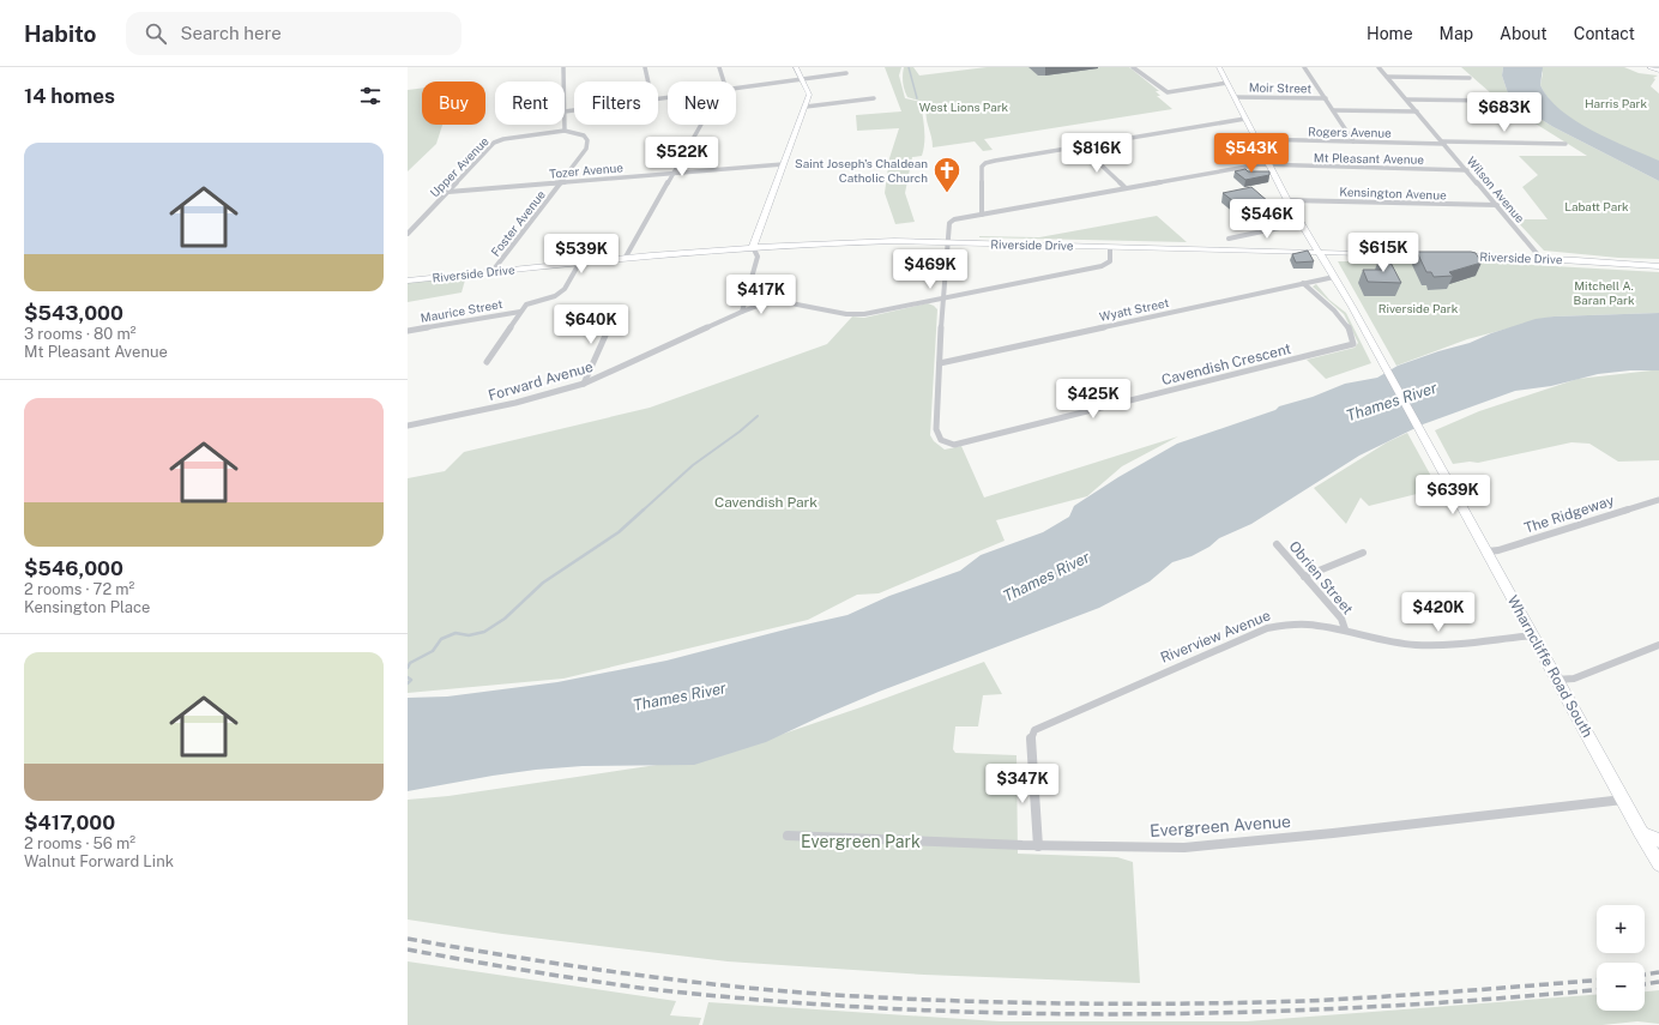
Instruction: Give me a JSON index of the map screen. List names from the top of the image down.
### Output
{
  "streets": {
    "main road": ["Riverside Drive", "Wharncliffe Road South"],
    "street": [
      "Moir Street",
      "Rogers Avenue",
      "Mt Pleasant Avenue",
      "Upper Avenue",
      "Tozer Avenue",
      "Wilson Avenue",
      "Kensington Avenue",
      "Foster Avenue",
      "Wyatt Street",
      "Maurice Street",
      "Cavendish Crescent",
      "Forward Avenue",
      "The Ridgeway",
      "Obrien Street",
      "Riverview Avenue",
      "Evergreen Avenue"
    ]
  },
  "crossings": [
    ["Moir Street", "Wharncliffe Road South"],
    ["Rogers Avenue", "Wilson Avenue"],
    ["Rogers Avenue", "Wharncliffe Road South"],
    ["Mt Pleasant Avenue", "Wilson Avenue"],
    ["Mt Pleasant Avenue", "Riverside Drive"],
    ["Mt Pleasant Avenue", "Cavendish Crescent"],
    ["Mt Pleasant Avenue", "Wharncliffe Road South"],
    ["Upper Avenue", "Tozer Avenue"],
    ["Upper Avenue", "Foster Avenue"],
    ["Tozer Avenue", "Foster Avenue"],
    ["Wilson Avenue", "Kensington Avenue"],
    ["Wilson Avenue", "Riverside Drive"],
    ["Kensington Avenue", "Wharncliffe Road South"],
    ["Foster Avenue", "Riverside Drive"],
    ["Riverside Drive", "Cavendish Crescent"],
    ["Riverside Drive", "Wharncliffe Road South"],
    ["Wyatt Street", "Cavendish Crescent"],
    ["Wyatt Street", "Wharncliffe Road South"],
    ["The Ridgeway", "Wharncliffe Road South"],
    ["Obrien Street", "Riverview Avenue"],
    ["Riverview Avenue", "Wharncliffe Road South"],
    ["Riverview Avenue", "Evergreen Avenue"],
    ["Wharncliffe Road South", "Evergreen Avenue"]
  ],
  "water": ["Thames River"],
  "parks": [
    "Harris Park",
    "West Lions Park",
    "Labatt Park",
    "Mitchell A. Baran Park",
    "Riverside Park",
    "Cavendish Park",
    "Evergreen Park"
  ],
  "places": {
    "church": ["Saint Joseph's Chaldean Catholic Church"]
  },
  "page": {
    "header": "Habito",
    "search": "Search here",
    "nav": [
      "Home",
      "Map",
      "About",
      "Contact"
    ],
    "heading": "14 homes",
    "chip": [
      "Buy",
      "Rent",
      "Filters",
      "New"
    ],
    "price": [
      "$683K",
      "$816K",
      "$543K",
      "$522K",
      "$546K",
      "$615K",
      "$539K",
      "$469K",
      "$417K",
      "$640K",
      "$425K",
      "$639K",
      "$420K",
      "$347K"
    ],
    "list": [
      {
        "name": "$543,000",
        "note": "3 rooms · 80 m² · Mt Pleasant Avenue"
      },
      {
        "name": "$546,000",
        "note": "2 rooms · 72 m² · Kensington Place"
      },
      {
        "name": "$417,000",
        "note": "2 rooms · 56 m² · Walnut Forward Link"
      }
    ],
    "map_buttons": ["+", "−"]
  }
}
